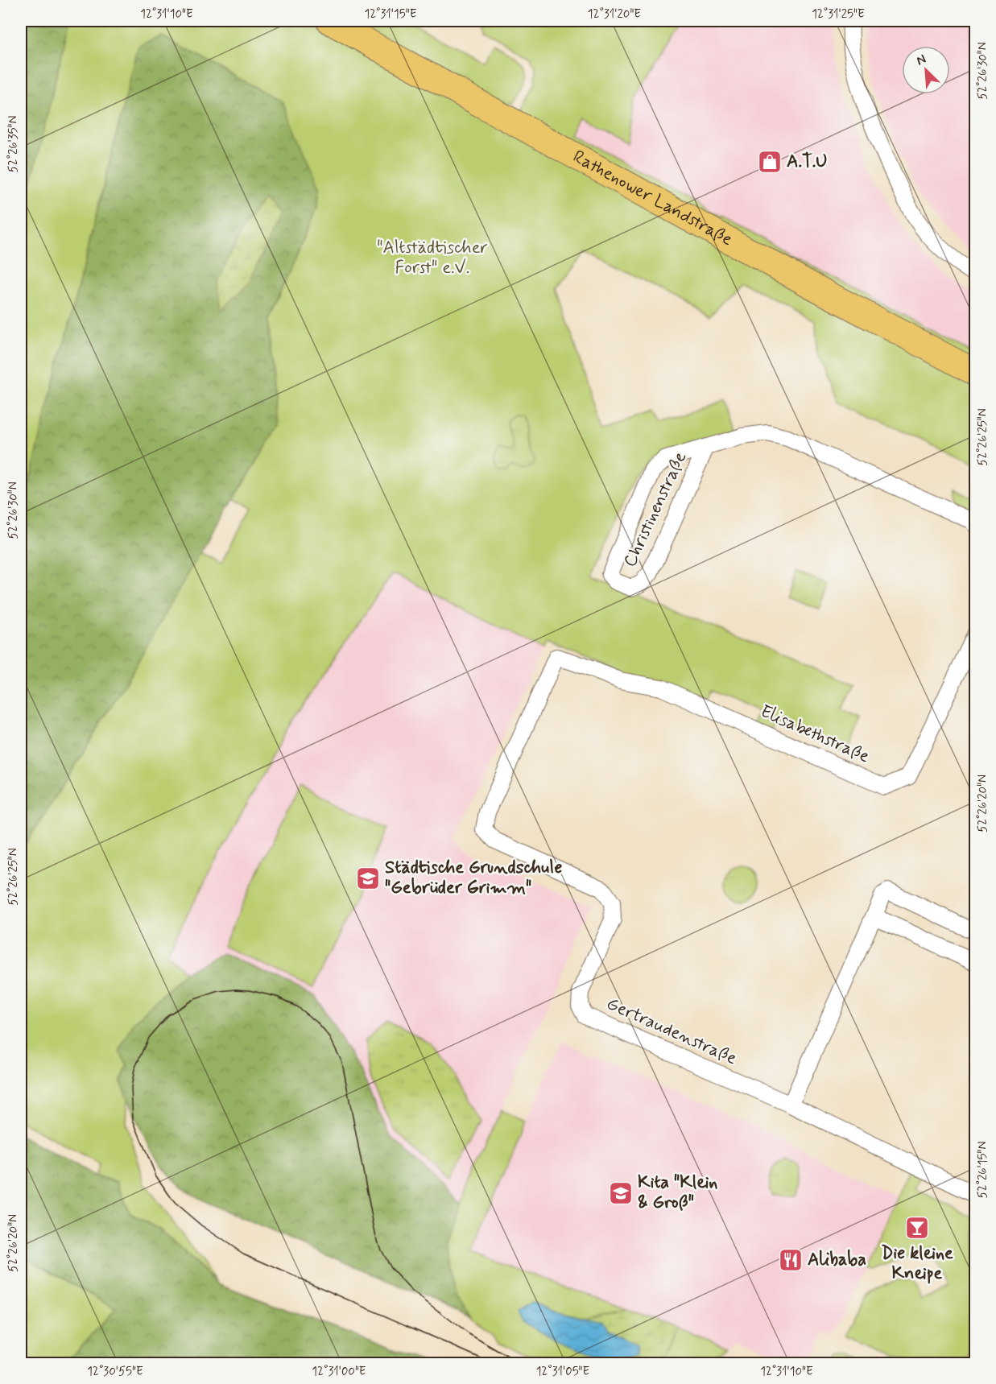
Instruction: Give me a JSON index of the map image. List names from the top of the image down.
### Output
{
  "streets": {
    "main road": ["Rathenower Landstraße"],
    "street": ["Christinenstraße", "Elisabethstraße", "Gertraudenstraße"]
  },
  "crossings": [
    ["Elisabethstraße", "Gertraudenstraße"]
  ],
  "parks": ["\"Altstädtischer Forst\" e.V."],
  "places": {
    "shop": ["A.T.U"],
    "school or university": ["Städtische Grundschule \"Gebrüder Grimm\"", "Kita \"Klein & Groß\""],
    "bar": ["Die kleine Kneipe"],
    "restaurant": ["Alibaba"]
  },
  "north": "top left",
  "coordinates": [
    "12°31'10\"E",
    "12°31'15\"E",
    "12°31'20\"E",
    "12°31'25\"E",
    "52°26'30\"N",
    "52°26'35\"N",
    "52°26'25\"N",
    "52°26'20\"N",
    "52°26'15\"N",
    "12°30'55\"E",
    "12°31'00\"E",
    "12°31'05\"E"
  ]
}
